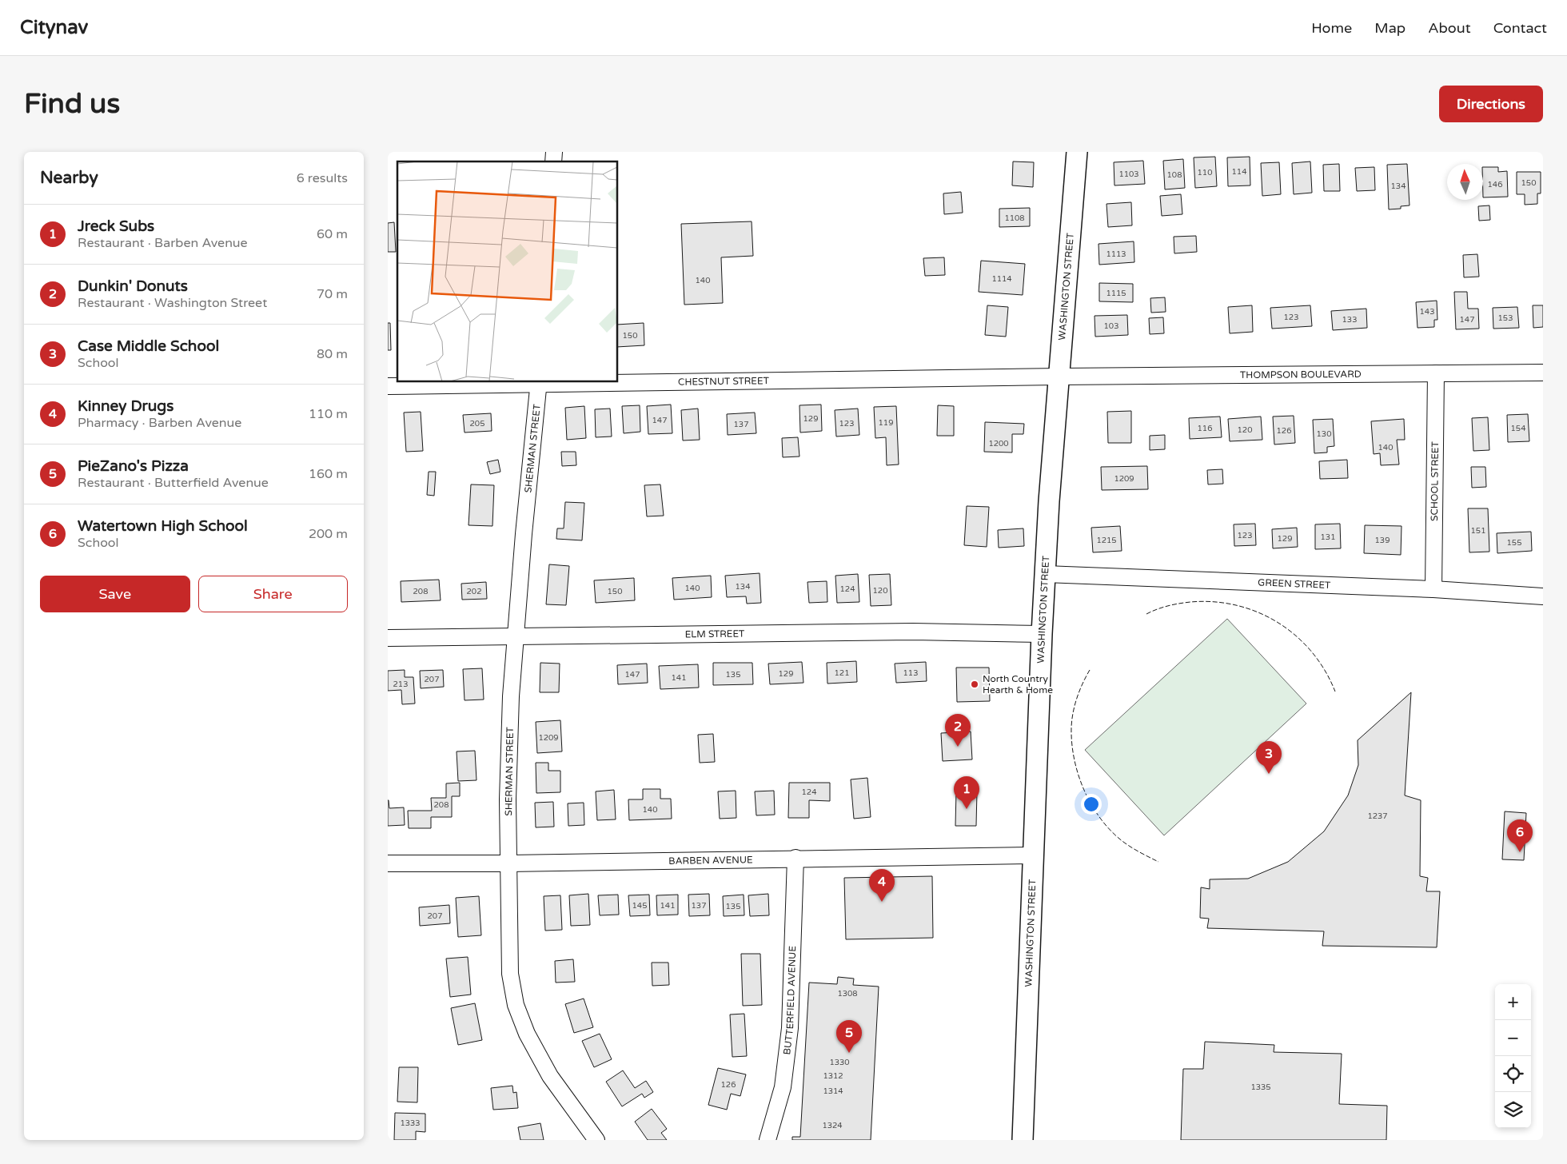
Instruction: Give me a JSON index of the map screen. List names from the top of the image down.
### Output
{
  "streets": {
    "main road": ["WASHINGTON STREET"],
    "street": [
      "THOMPSON BOULEVARD",
      "CHESTNUT STREET",
      "SHERMAN STREET",
      "SCHOOL STREET",
      "GREEN STREET",
      "ELM STREET",
      "BARBEN AVENUE",
      "BUTTERFIELD AVENUE"
    ]
  },
  "crossings": [
    ["WASHINGTON STREET", "THOMPSON BOULEVARD"],
    ["WASHINGTON STREET", "CHESTNUT STREET"],
    ["WASHINGTON STREET", "GREEN STREET"],
    ["WASHINGTON STREET", "ELM STREET"],
    ["WASHINGTON STREET", "BARBEN AVENUE"],
    ["THOMPSON BOULEVARD", "CHESTNUT STREET"],
    ["THOMPSON BOULEVARD", "SCHOOL STREET"],
    ["CHESTNUT STREET", "SHERMAN STREET"],
    ["SHERMAN STREET", "ELM STREET"],
    ["SHERMAN STREET", "BARBEN AVENUE"],
    ["SCHOOL STREET", "GREEN STREET"],
    ["BARBEN AVENUE", "BUTTERFIELD AVENUE"]
  ],
  "places": ["North Country Hearth & Home"],
  "house_numbers": [
    "114",
    "110",
    "1103",
    "108",
    "150",
    "146",
    "134",
    "1108",
    "1113",
    "1114",
    "140",
    "1115",
    "143",
    "123",
    "153",
    "133",
    "147",
    "103",
    "150",
    "129",
    "147",
    "119",
    "205",
    "123",
    "137",
    "116",
    "154",
    "120",
    "126",
    "130",
    "1200",
    "140",
    "1209",
    "151",
    "123",
    "131",
    "129",
    "1215",
    "139",
    "155",
    "134",
    "140",
    "124",
    "120",
    "208",
    "202",
    "150",
    "121",
    "113",
    "129",
    "147",
    "135",
    "141",
    "207",
    "213",
    "1209",
    "124",
    "208",
    "140",
    "1237",
    "145",
    "141",
    "137",
    "135",
    "207",
    "1308",
    "1330",
    "1312",
    "126",
    "1335",
    "1314",
    "1333",
    "1324"
  ],
  "north": "top",
  "page": {
    "header": "Citynav",
    "nav": [
      "Home",
      "Map",
      "About",
      "Contact"
    ],
    "buttons": [
      "Directions",
      ["Save", "Share"]
    ],
    "title": "Find us",
    "heading": ["Nearby", "6 results"],
    "list": [
      {
        "mark": "1",
        "name": "Jreck Subs",
        "note": "Restaurant · Barben Avenue",
        "value": "60 m"
      },
      {
        "mark": "2",
        "name": "Dunkin' Donuts",
        "note": "Restaurant · Washington Street",
        "value": "70 m"
      },
      {
        "mark": "3",
        "name": "Case Middle School",
        "note": "School",
        "value": "80 m"
      },
      {
        "mark": "4",
        "name": "Kinney Drugs",
        "note": "Pharmacy · Barben Avenue",
        "value": "110 m"
      },
      {
        "mark": "5",
        "name": "PieZano's Pizza",
        "note": "Restaurant · Butterfield Avenue",
        "value": "160 m"
      },
      {
        "mark": "6",
        "name": "Watertown High School",
        "note": "School",
        "value": "200 m"
      }
    ],
    "pins": [
      "2",
      "3",
      "1",
      "6",
      "4",
      "5"
    ],
    "map_buttons": ["+", "−"]
  }
}
